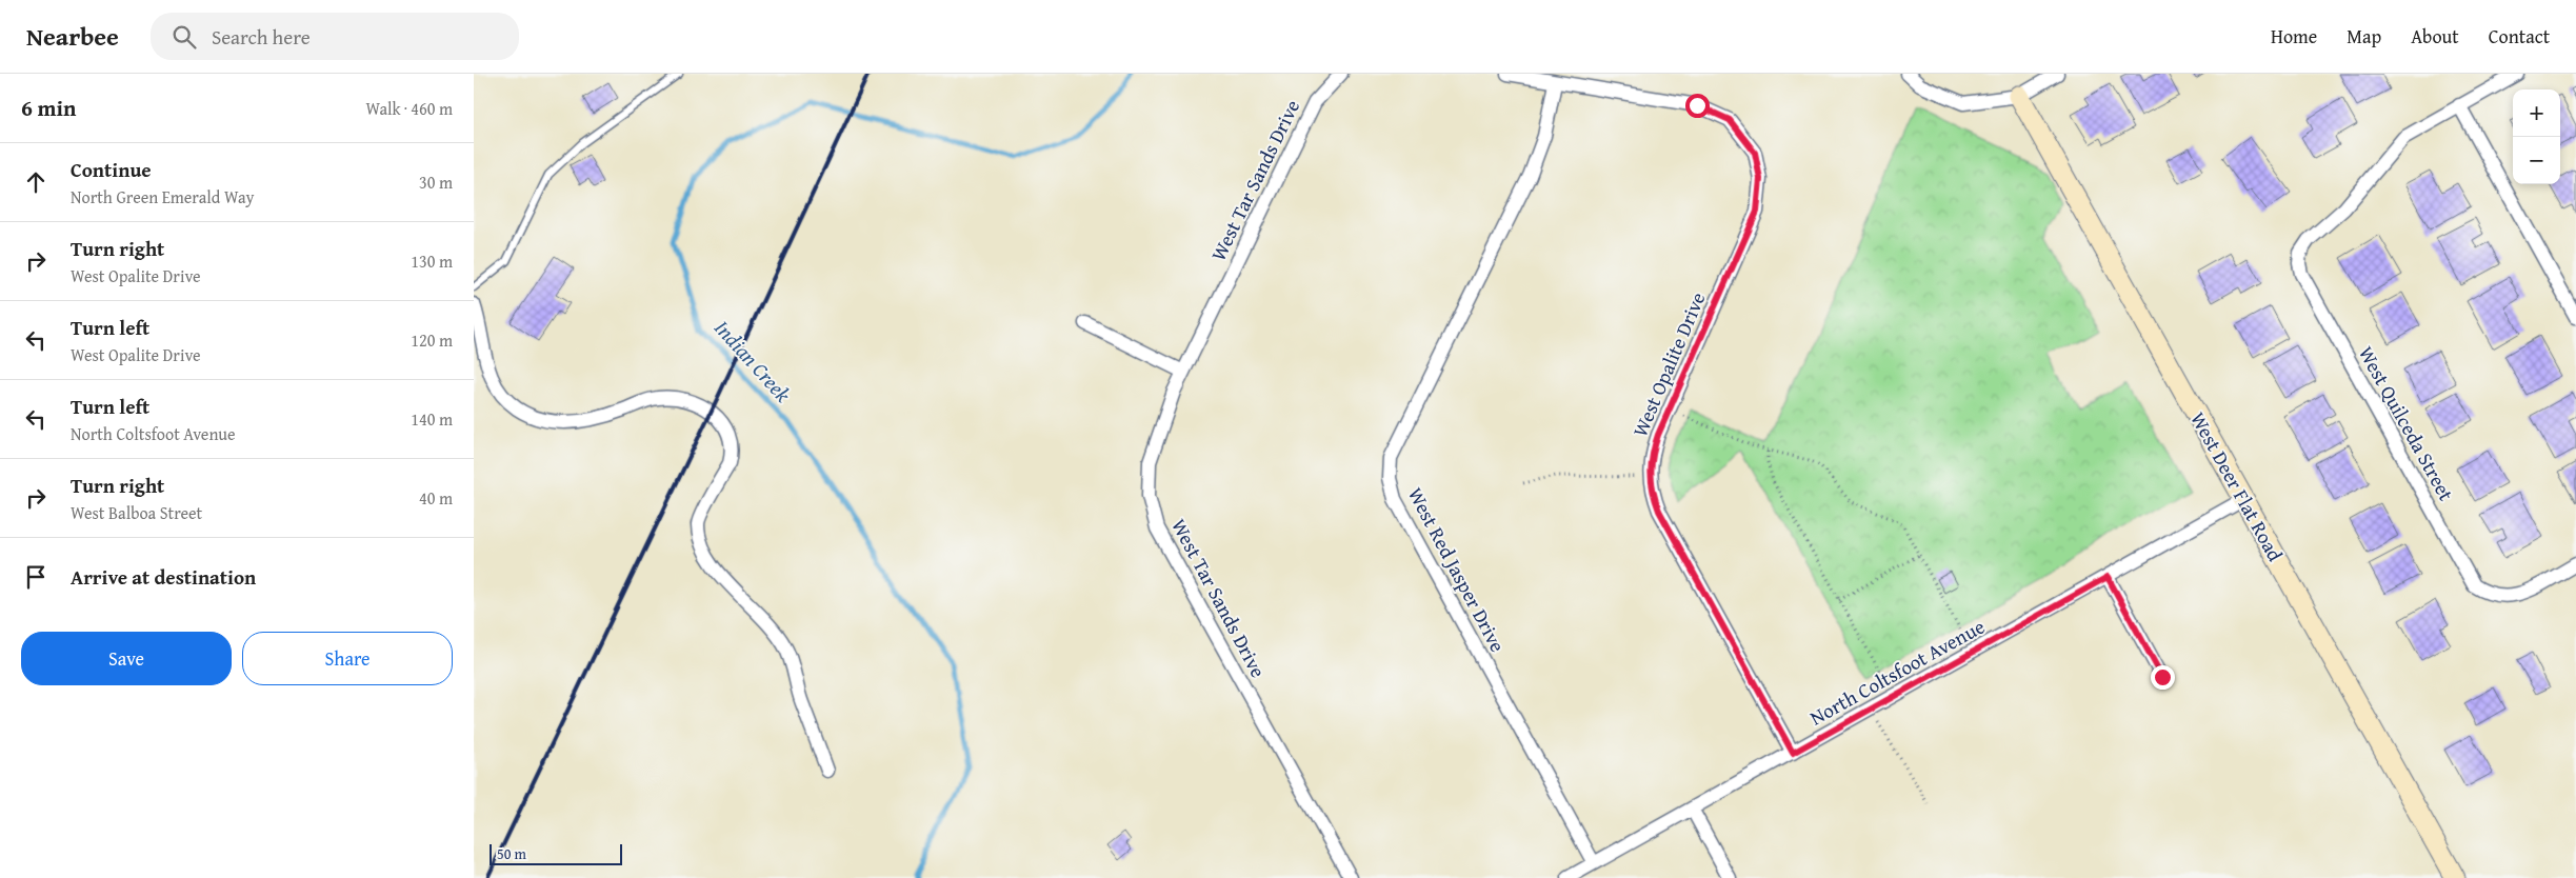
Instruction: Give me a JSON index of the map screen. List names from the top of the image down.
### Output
{
  "streets": {
    "street": [
      "West Tar Sands Drive",
      "West Opalite Drive",
      "West Quilceda Street",
      "West Deer Flat Road",
      "West Red Jasper Drive",
      "North Coltsfoot Avenue"
    ]
  },
  "crossings": [
    ["West Opalite Drive", "West Red Jasper Drive"],
    ["West Opalite Drive", "North Coltsfoot Avenue"],
    ["West Deer Flat Road", "North Coltsfoot Avenue"],
    ["West Red Jasper Drive", "North Coltsfoot Avenue"]
  ],
  "water": ["Indian Creek"],
  "scale_bar": "50 m",
  "page": {
    "header": "Nearbee",
    "search": "Search here",
    "nav": [
      "Home",
      "Map",
      "About",
      "Contact"
    ],
    "heading": ["6 min", "Walk · 460 m"],
    "map_buttons": ["+", "−"],
    "list": [
      ["Continue", "North Green Emerald Way", "30 m"],
      ["Turn right", "West Opalite Drive", "130 m"],
      ["Turn left", "West Opalite Drive", "120 m"],
      ["Turn left", "North Coltsfoot Avenue", "140 m"],
      ["Turn right", "West Balboa Street", "40 m"],
      "Arrive at destination"
    ],
    "buttons": ["Save", "Share"],
    "scale": "50 m"
  }
}
